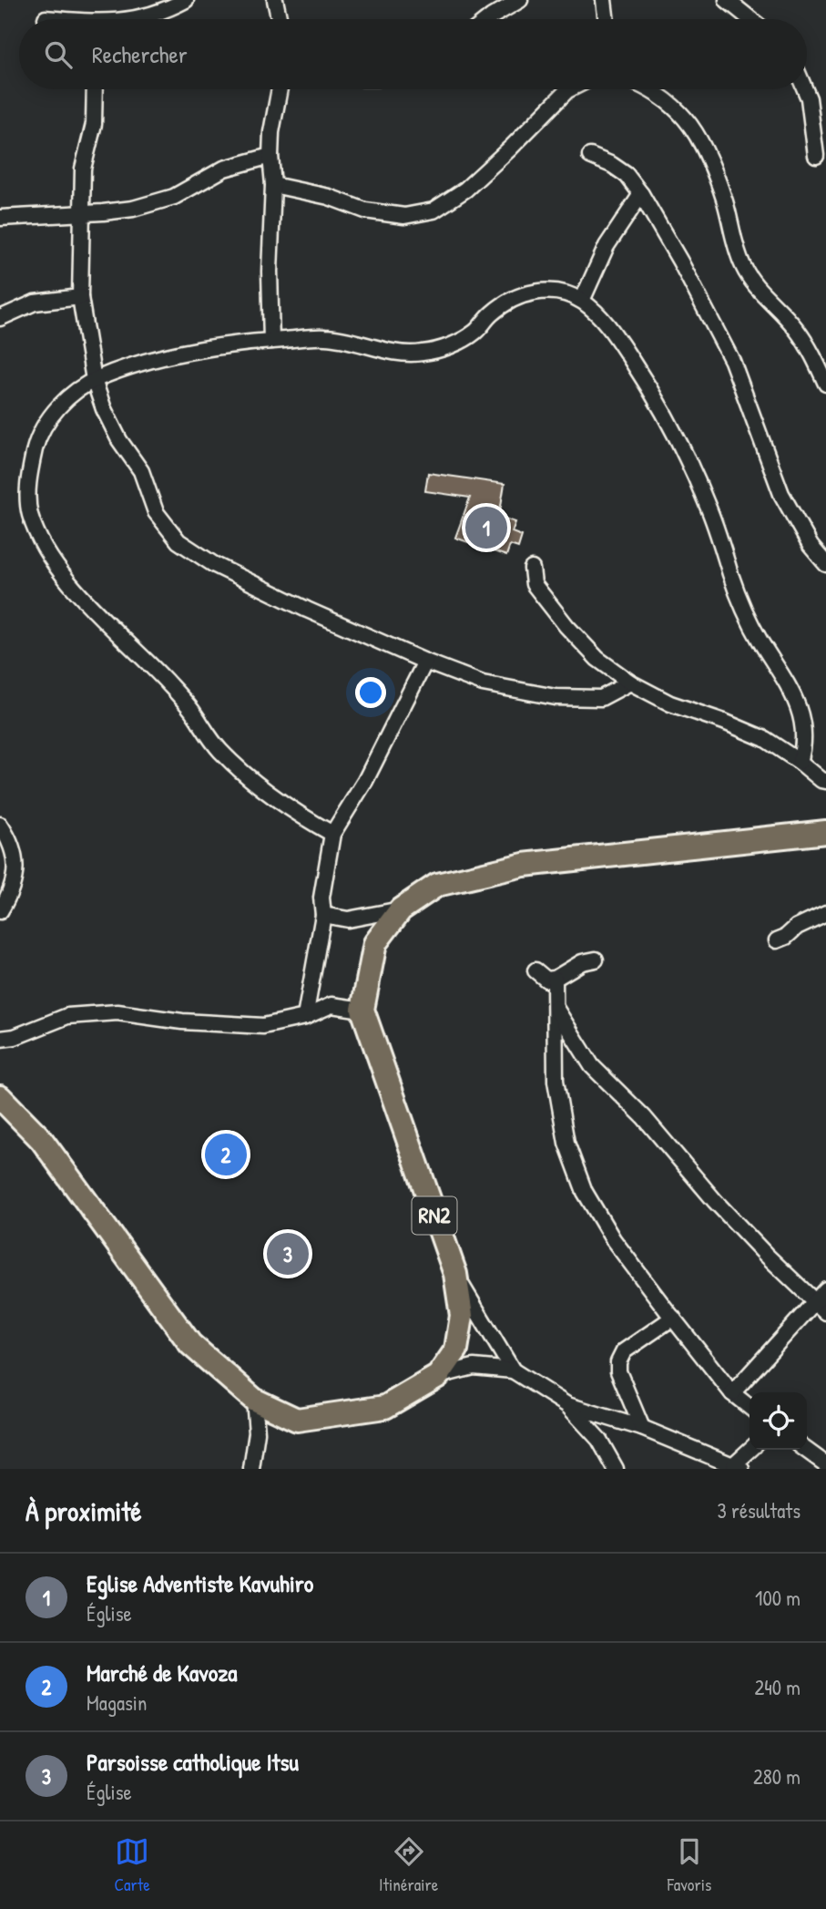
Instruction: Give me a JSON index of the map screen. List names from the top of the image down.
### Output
{
  "streets": {
    "highway": ["RN2"]
  },
  "page": {
    "search": "Rechercher",
    "pins": ["1", "2", "3"],
    "heading": ["À proximité", "3 résultats"],
    "list": [
      {
        "mark": "1",
        "name": "Eglise Adventiste Kavuhiro",
        "note": "Église",
        "value": "100 m"
      },
      {
        "mark": "2",
        "name": "Marché de Kavoza",
        "note": "Magasin",
        "value": "240 m"
      },
      {
        "mark": "3",
        "name": "Parsoisse catholique Itsu",
        "note": "Église",
        "value": "280 m"
      }
    ],
    "nav": ["Carte", "Itinéraire", "Favoris"]
  }
}
